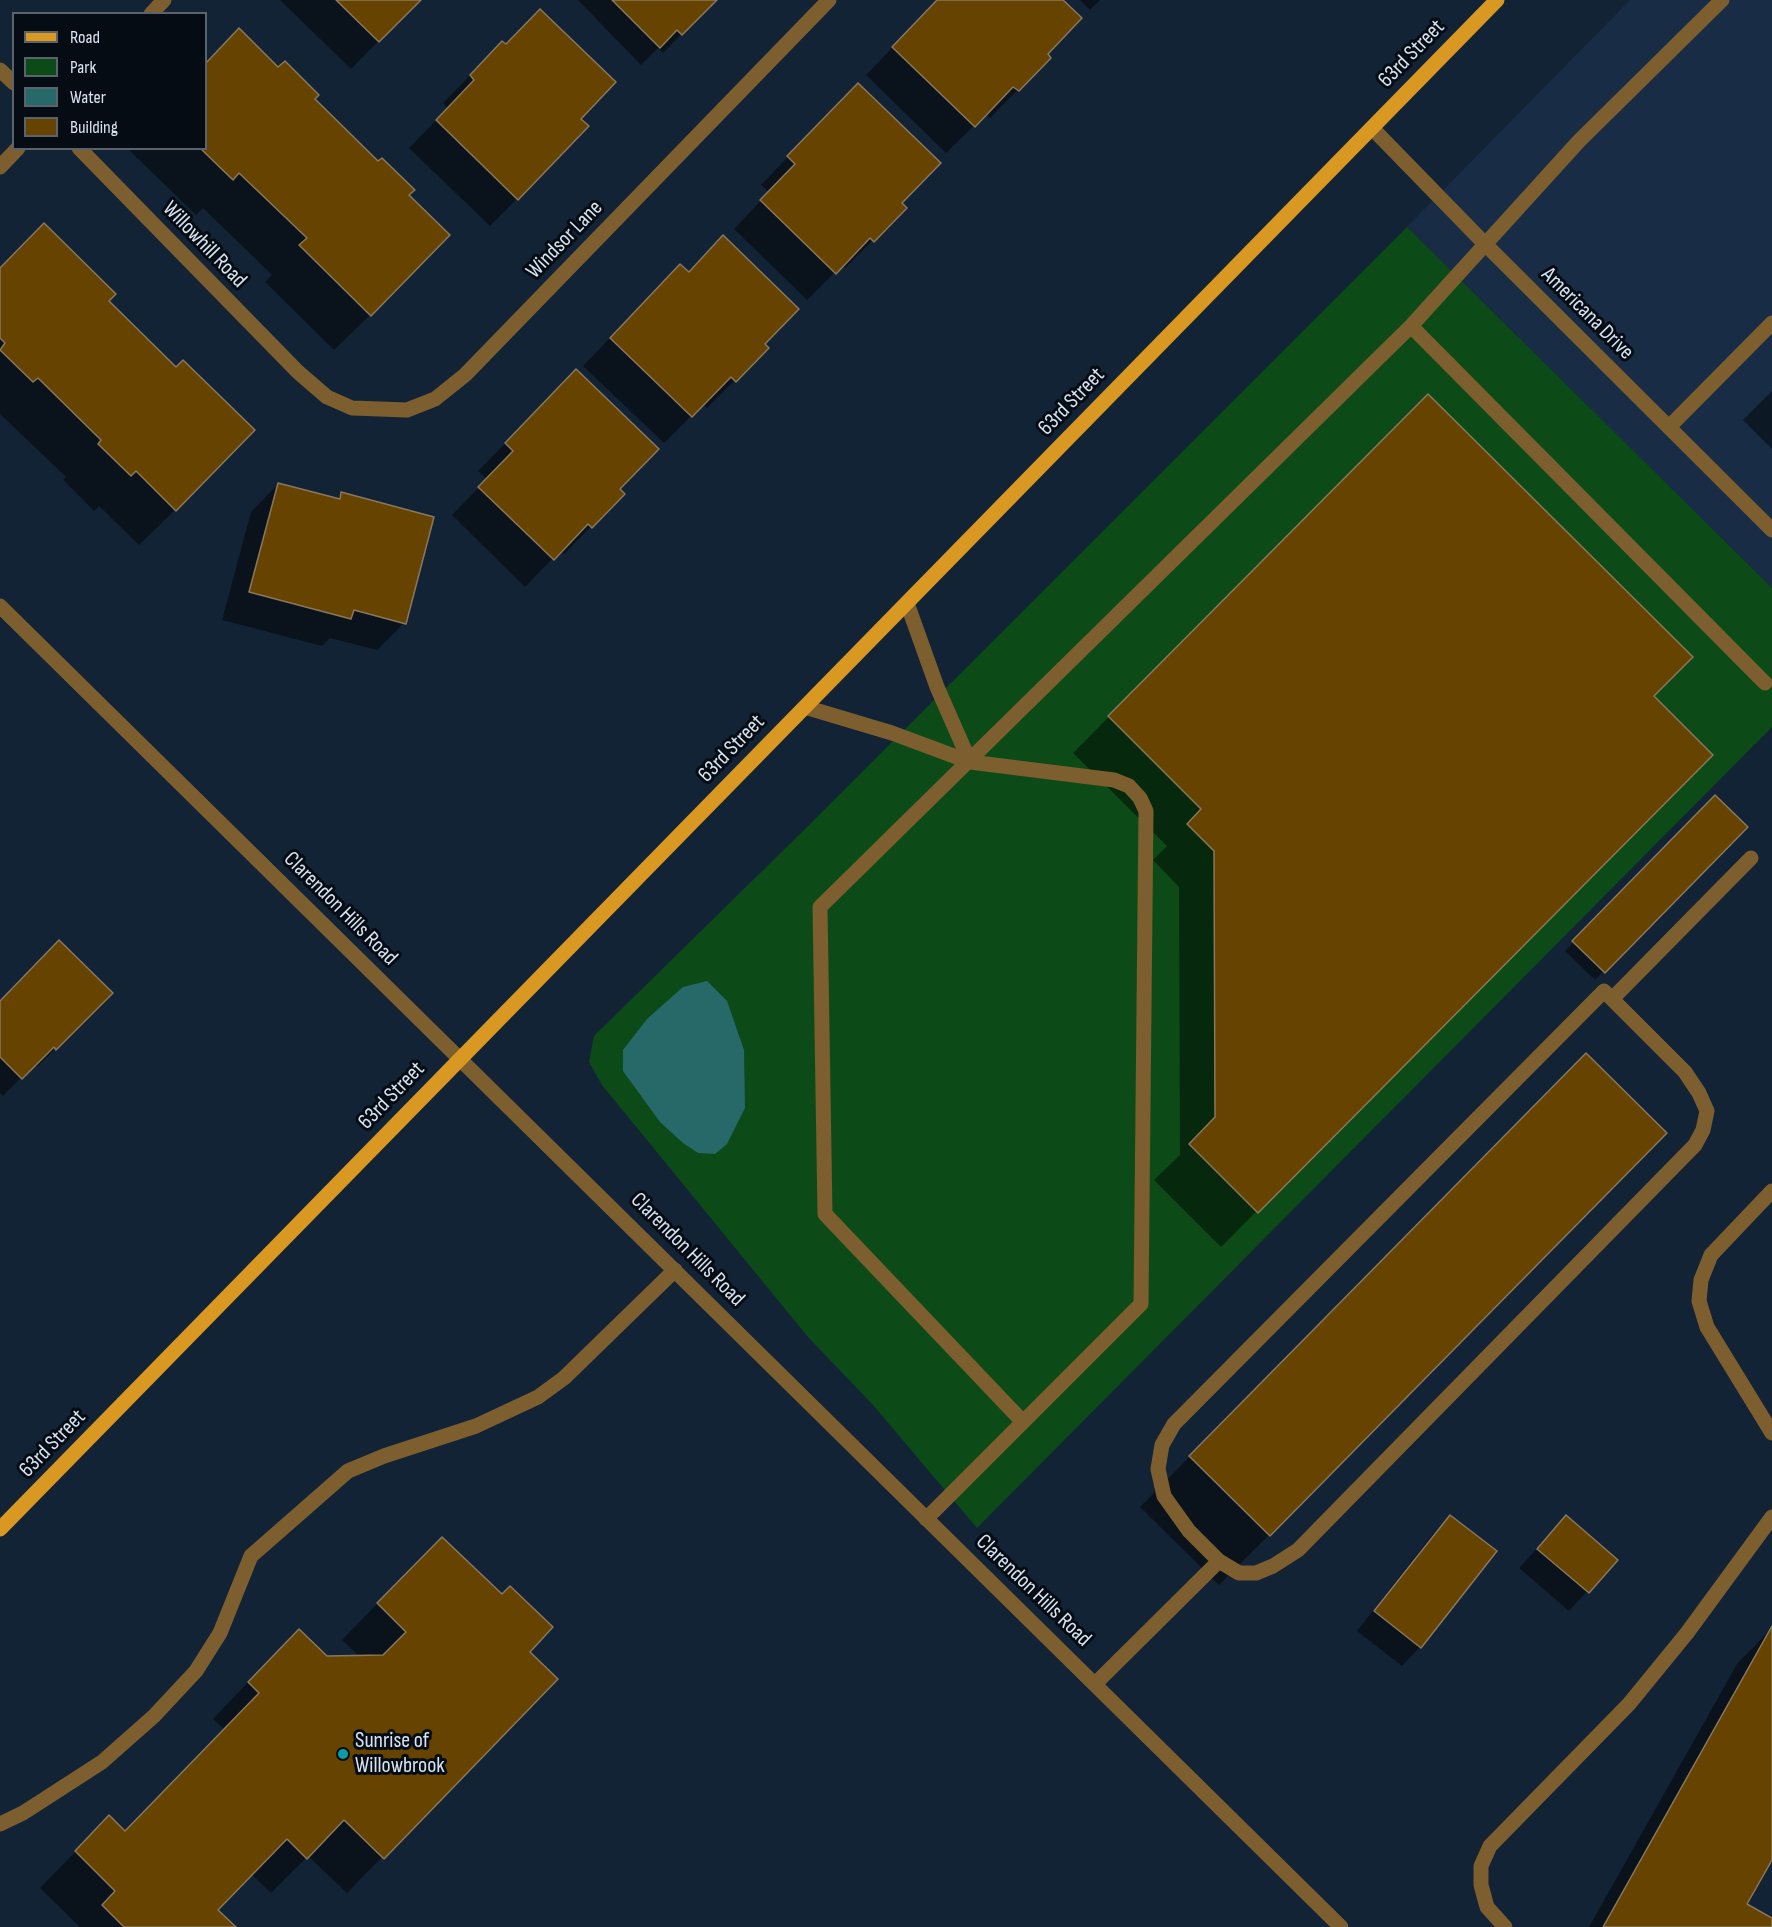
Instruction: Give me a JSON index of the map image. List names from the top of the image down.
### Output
{
  "streets": {
    "main road": ["63rd Street"],
    "street": [
      "Windsor Lane",
      "Willowhill Road",
      "Americana Drive",
      "Clarendon Hills Road"
    ]
  },
  "crossings": [
    ["63rd Street", "Americana Drive"],
    ["63rd Street", "Clarendon Hills Road"],
    ["Windsor Lane", "Willowhill Road"]
  ],
  "places": ["Sunrise of Willowbrook"],
  "legend": [
    "Road",
    "Park",
    "Water",
    "Building"
  ]
}
